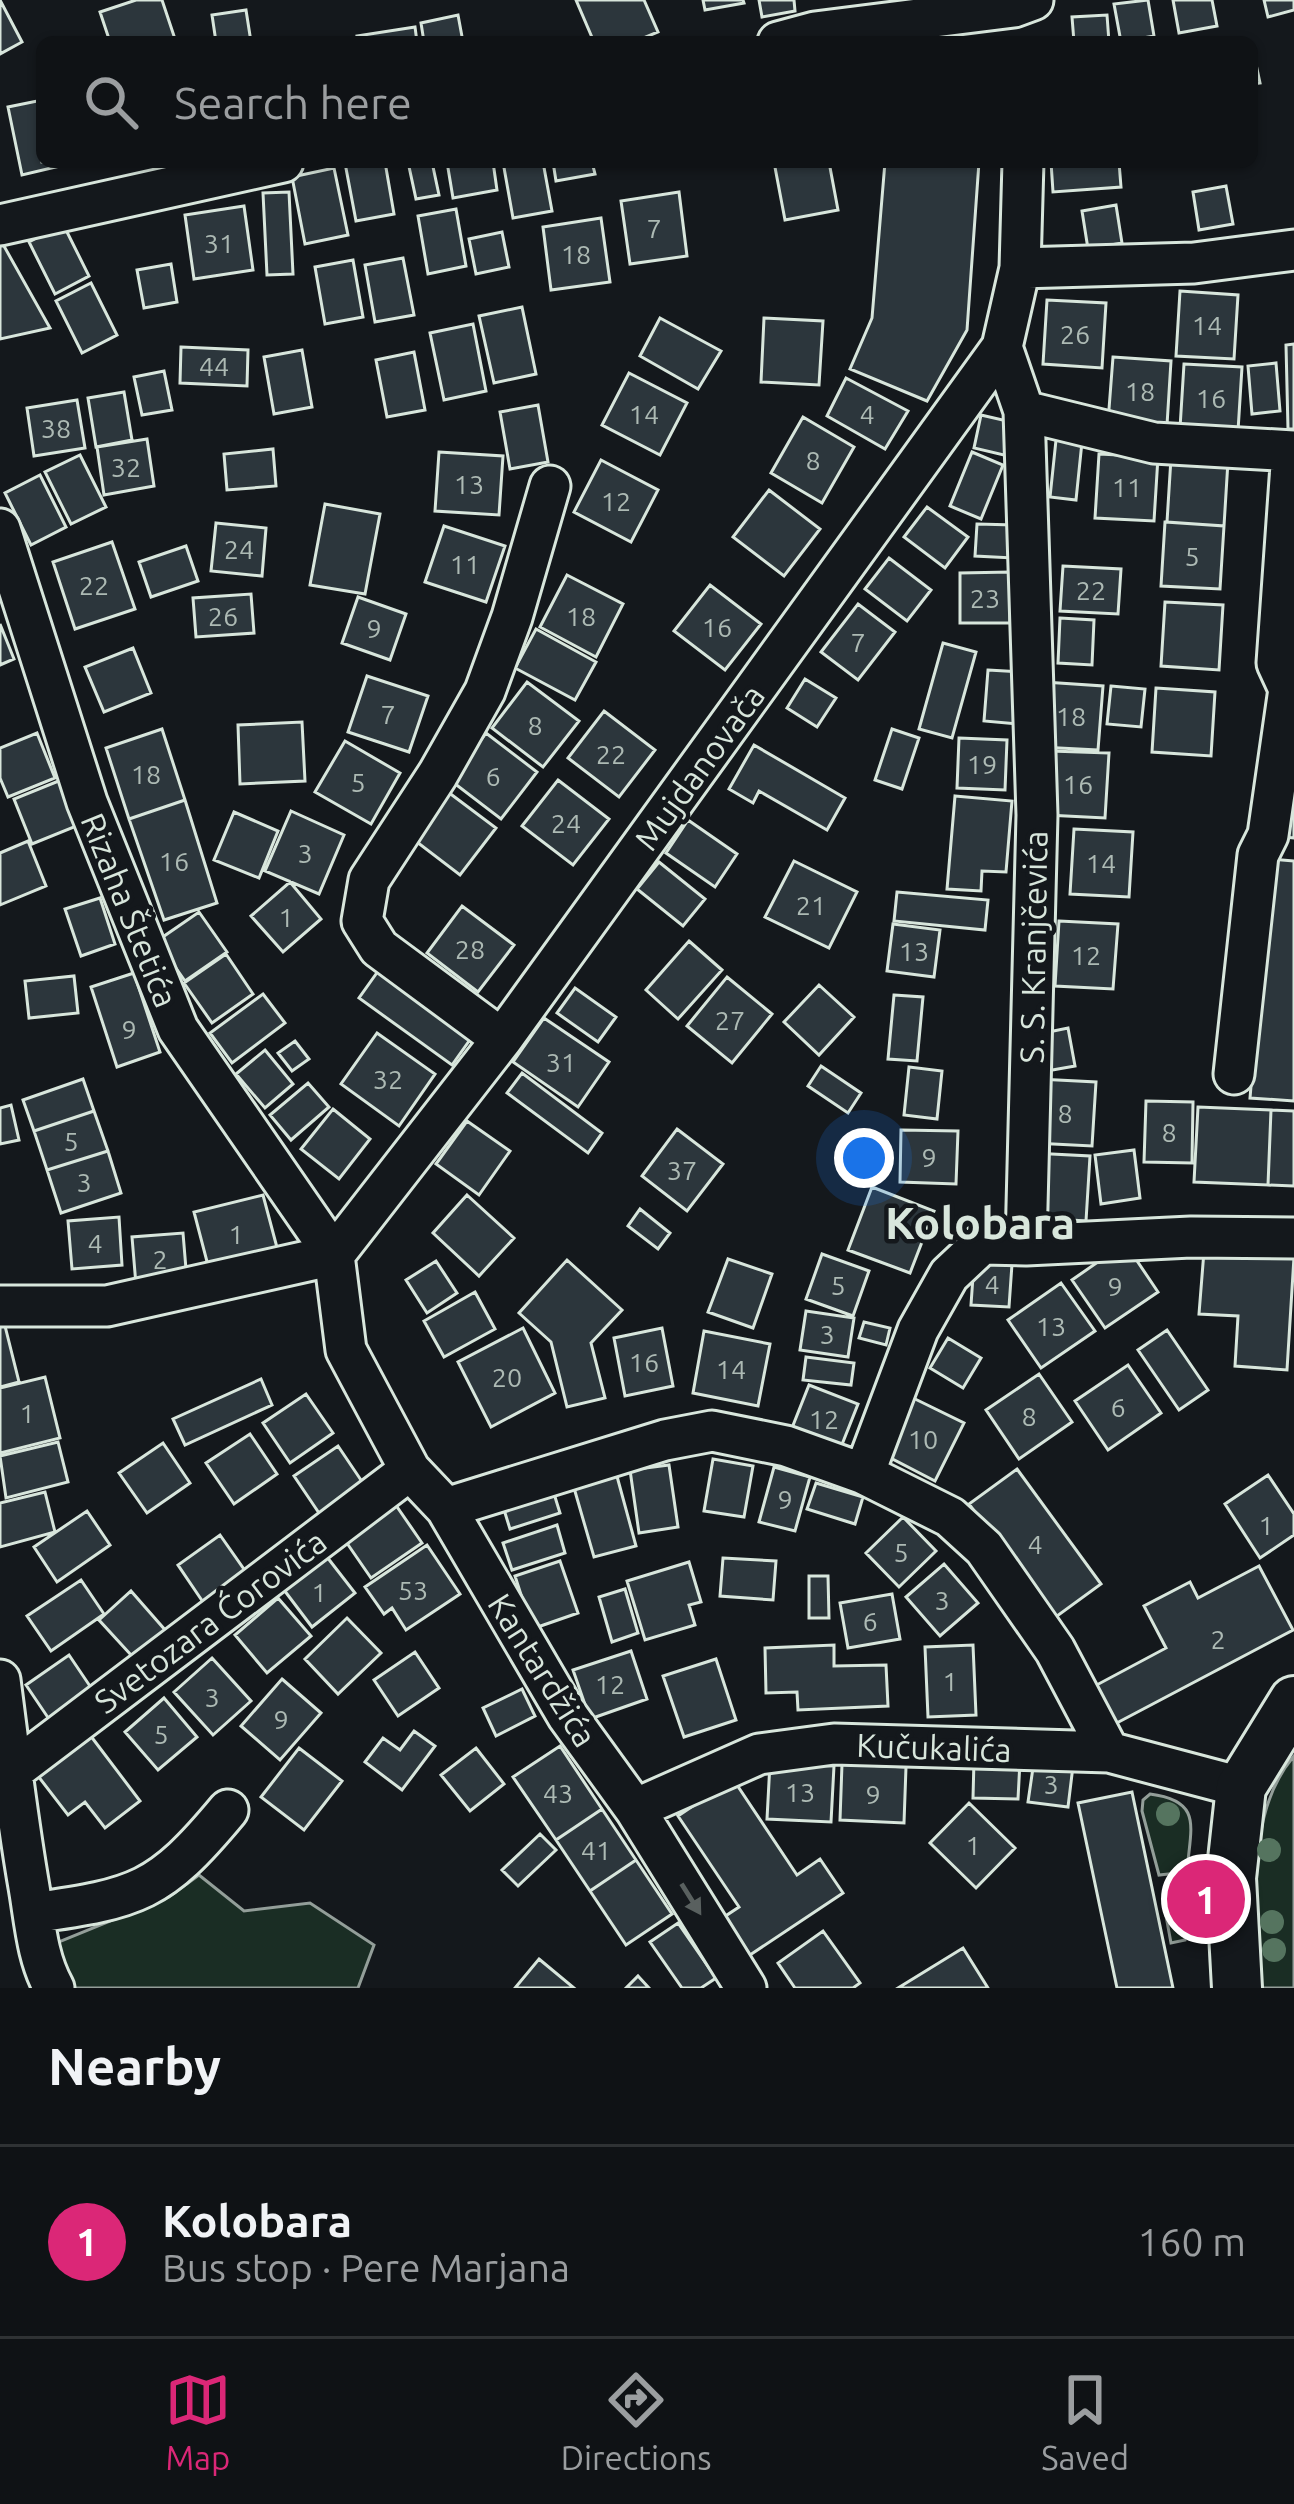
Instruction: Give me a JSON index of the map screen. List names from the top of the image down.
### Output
{
  "streets": {
    "street": [
      "Mujdanovača",
      "Rizaha Štetića",
      "S. S. Kranjčevića",
      "Svetozara Ćorovića",
      "Kantardžića",
      "Kučukalića"
    ]
  },
  "crossings": [
    ["Mujdanovača", "Rizaha Štetića"],
    ["Mujdanovača", "S. S. Kranjčevića"],
    ["Mujdanovača", "Kantardžića"],
    ["Rizaha Štetića", "Kantardžića"],
    ["Svetozara Ćorovića", "Kantardžića"],
    ["Kantardžića", "Kučukalića"]
  ],
  "districts": ["Kolobara"],
  "house_numbers": [
    "7",
    "31",
    "18",
    "14",
    "26",
    "44",
    "18",
    "16",
    "14",
    "4",
    "38",
    "8",
    "32",
    "13",
    "11",
    "12",
    "24",
    "5",
    "11",
    "22",
    "22",
    "23",
    "26",
    "18",
    "16",
    "9",
    "7",
    "7",
    "18",
    "8",
    "22",
    "19",
    "18",
    "6",
    "5",
    "16",
    "24",
    "3",
    "16",
    "14",
    "21",
    "1",
    "28",
    "13",
    "12",
    "27",
    "9",
    "31",
    "32",
    "8",
    "8",
    "5",
    "9",
    "37",
    "3",
    "1",
    "4",
    "2",
    "4",
    "5",
    "9",
    "13",
    "3",
    "16",
    "14",
    "20",
    "6",
    "1",
    "8",
    "12",
    "10",
    "9",
    "1",
    "4",
    "5",
    "53",
    "1",
    "3",
    "6",
    "2",
    "1",
    "12",
    "3",
    "9",
    "5",
    "3",
    "13",
    "43",
    "9",
    "1",
    "41"
  ],
  "page": {
    "search": "Search here",
    "pins": "1",
    "heading": "Nearby",
    "list": [
      {
        "mark": "1",
        "name": "Kolobara",
        "note": "Bus stop · Pere Marjana",
        "value": "160 m"
      }
    ],
    "nav": ["Map", "Directions", "Saved"]
  }
}
